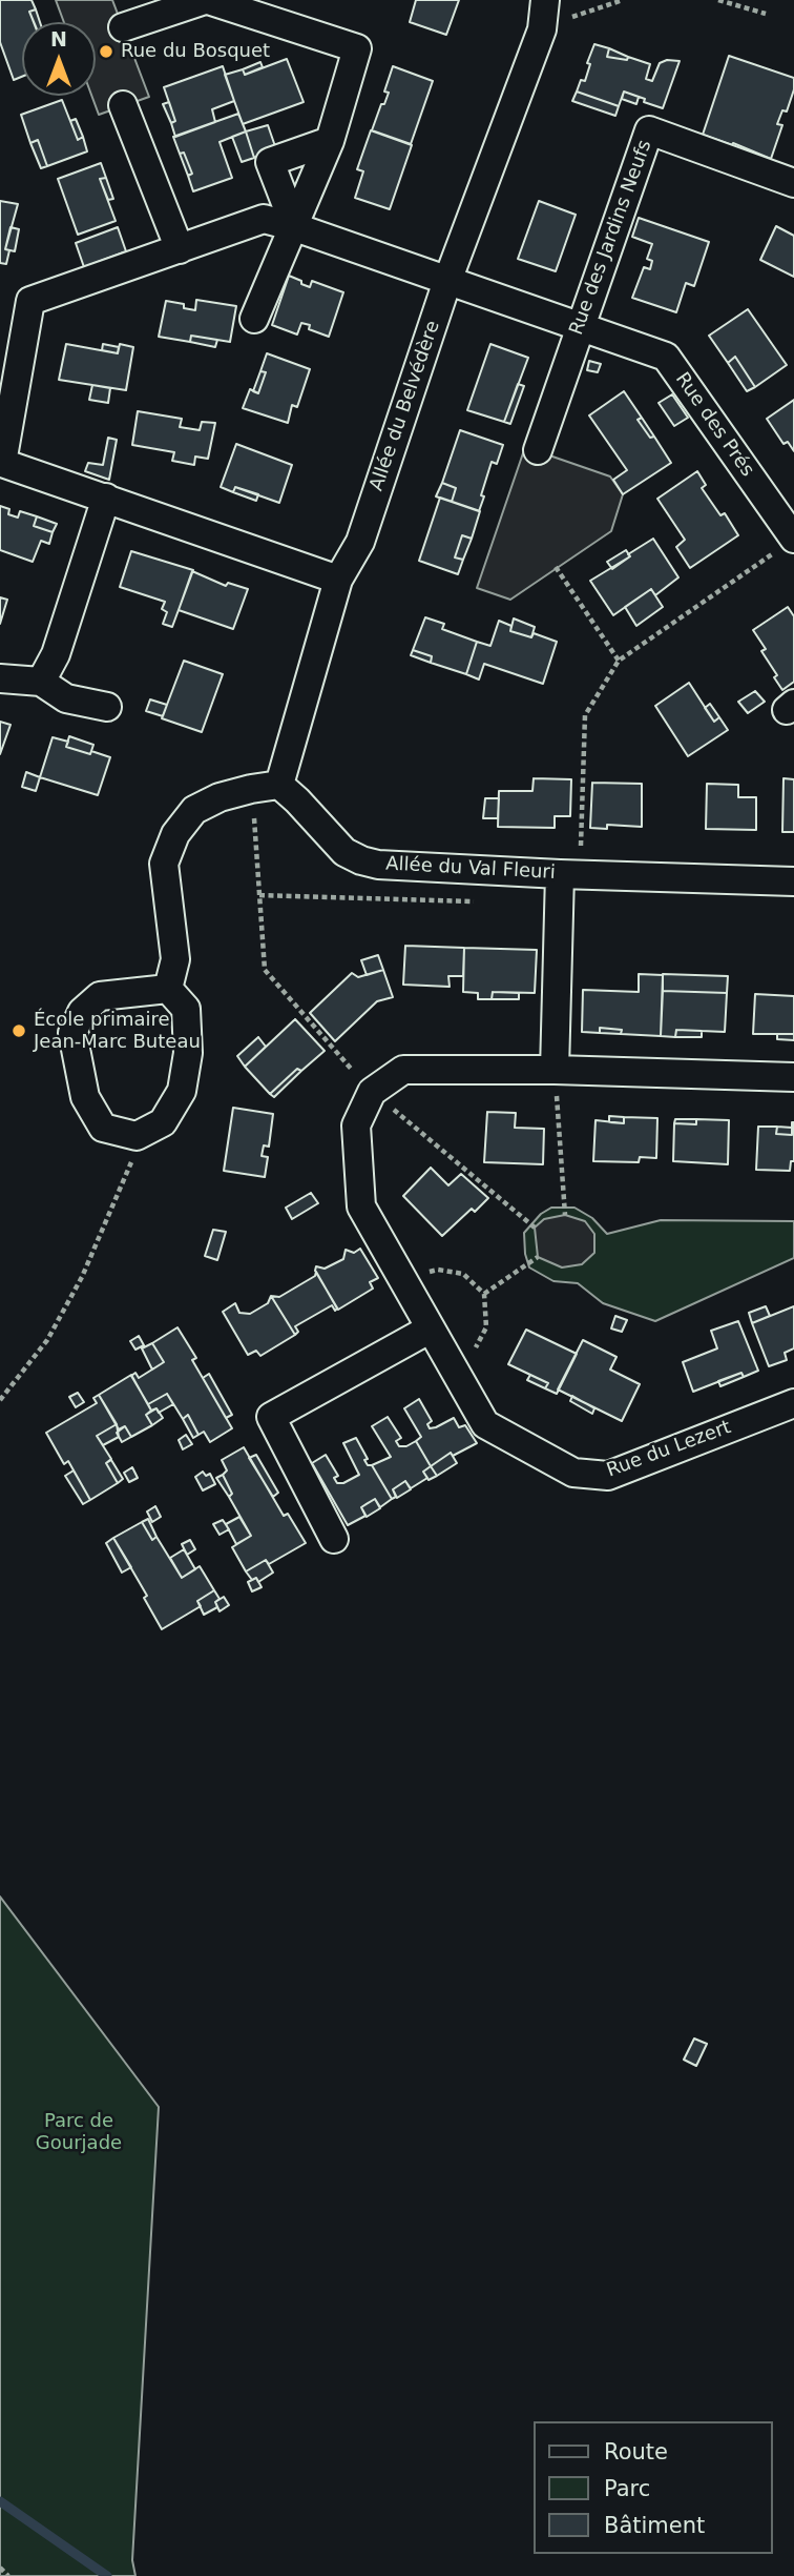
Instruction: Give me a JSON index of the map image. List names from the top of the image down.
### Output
{
  "streets": {
    "street": [
      "Rue des Jardins Neufs",
      "Allée du Belvédère",
      "Rue des Prés",
      "Allée du Val Fleuri",
      "Rue du Lezert"
    ]
  },
  "crossings": [
    ["Rue des Jardins Neufs", "Rue des Prés"],
    ["Allée du Belvédère", "Rue des Prés"],
    ["Allée du Belvédère", "Allée du Val Fleuri"]
  ],
  "parks": ["Parc de Gourjade"],
  "places": ["Rue du Bosquet", "École primaire Jean-Marc Buteau"],
  "legend": ["Route", "Parc", "Bâtiment"],
  "north": "top"
}
